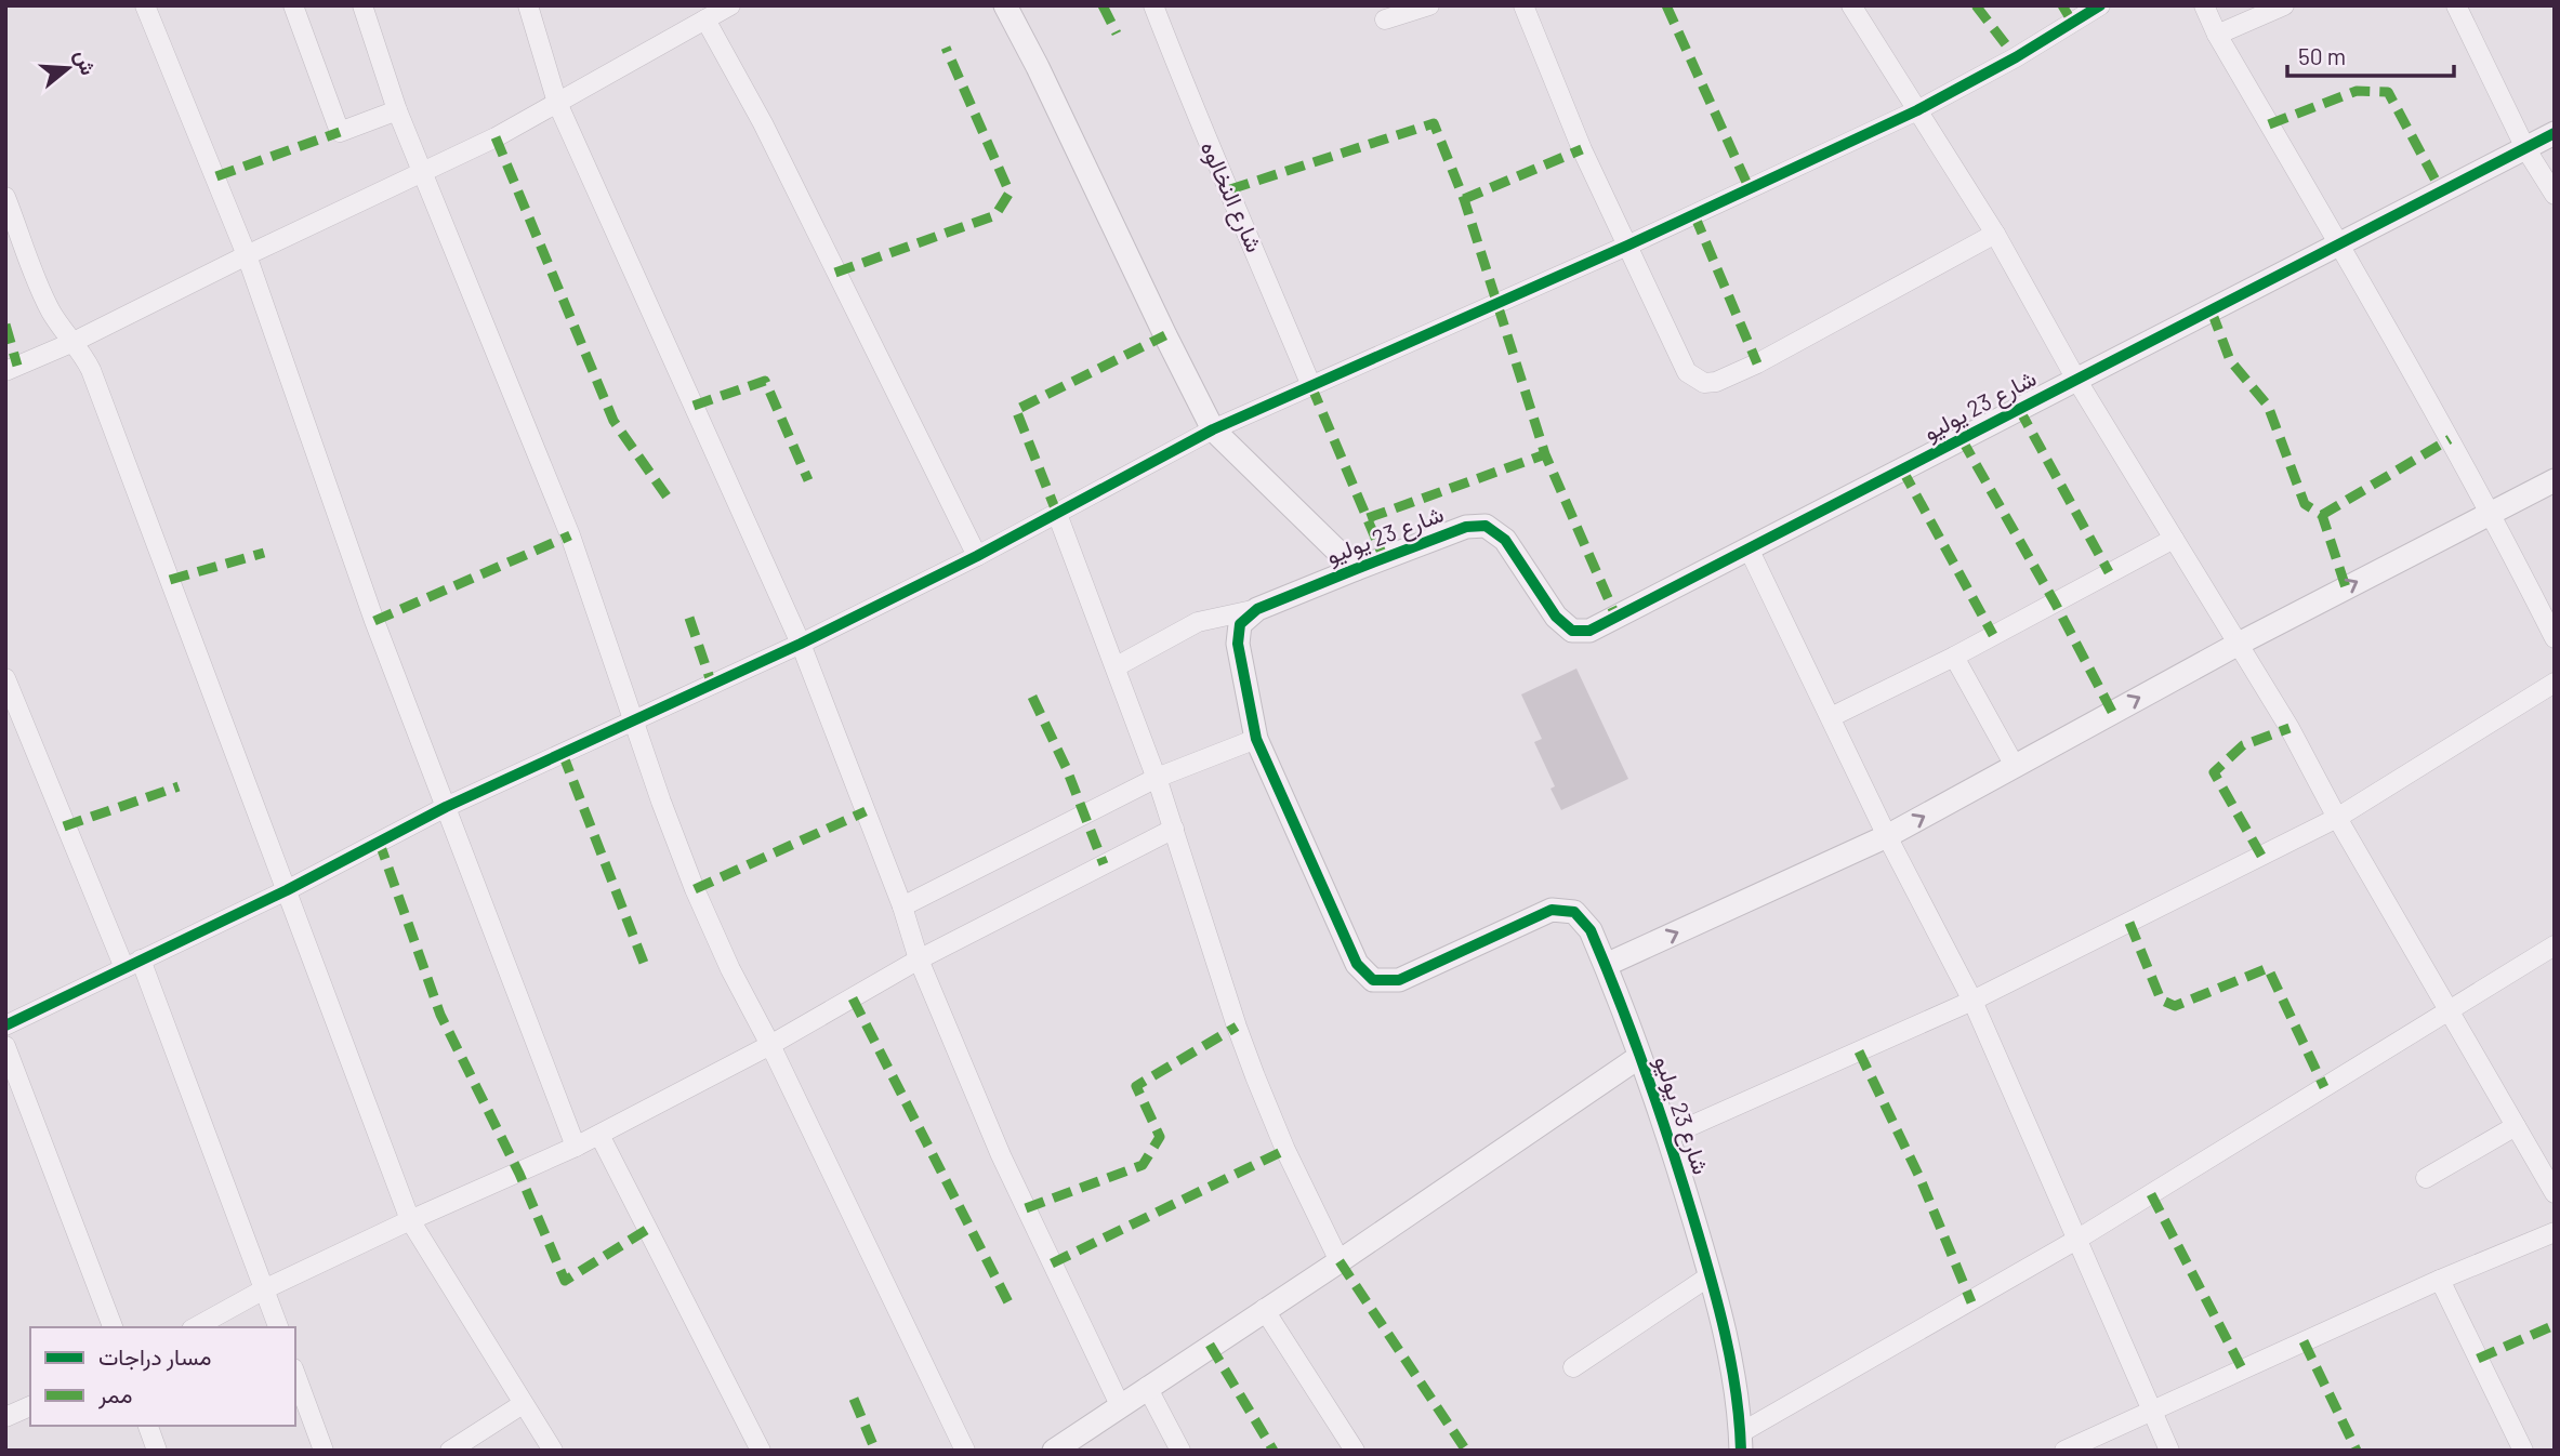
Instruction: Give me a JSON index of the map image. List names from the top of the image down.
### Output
{
  "streets": {
    "street": ["شارع النخالوه", "شارع 23 يوليو"]
  },
  "legend": ["مسار دراجات", "ممر"],
  "scale_bar": "50 m",
  "north": "right"
}
